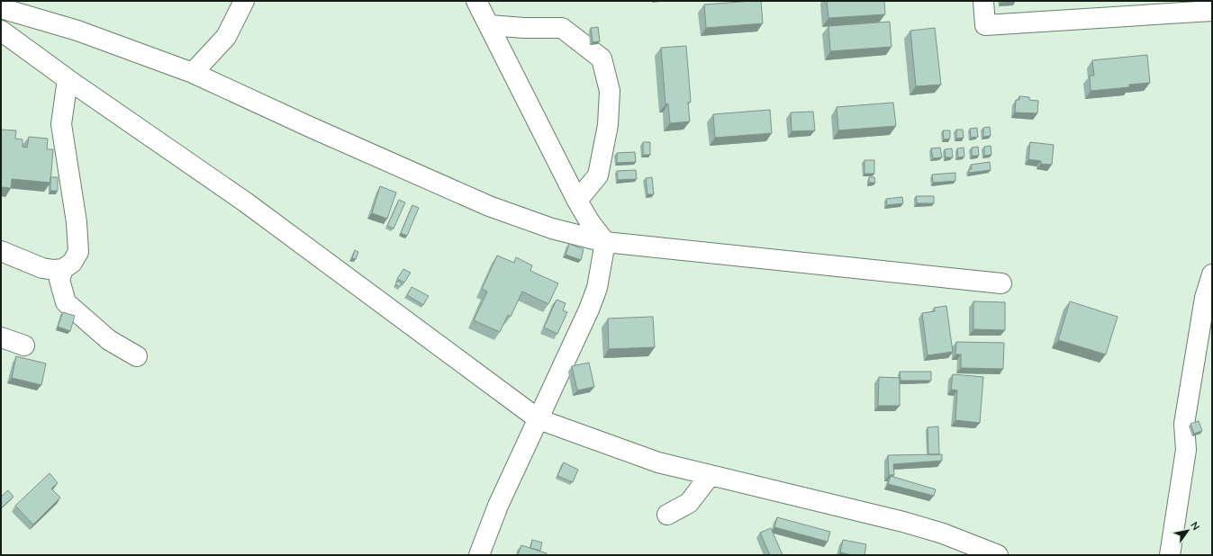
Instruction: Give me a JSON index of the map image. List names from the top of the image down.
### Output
{
  "north": "top right"
}
